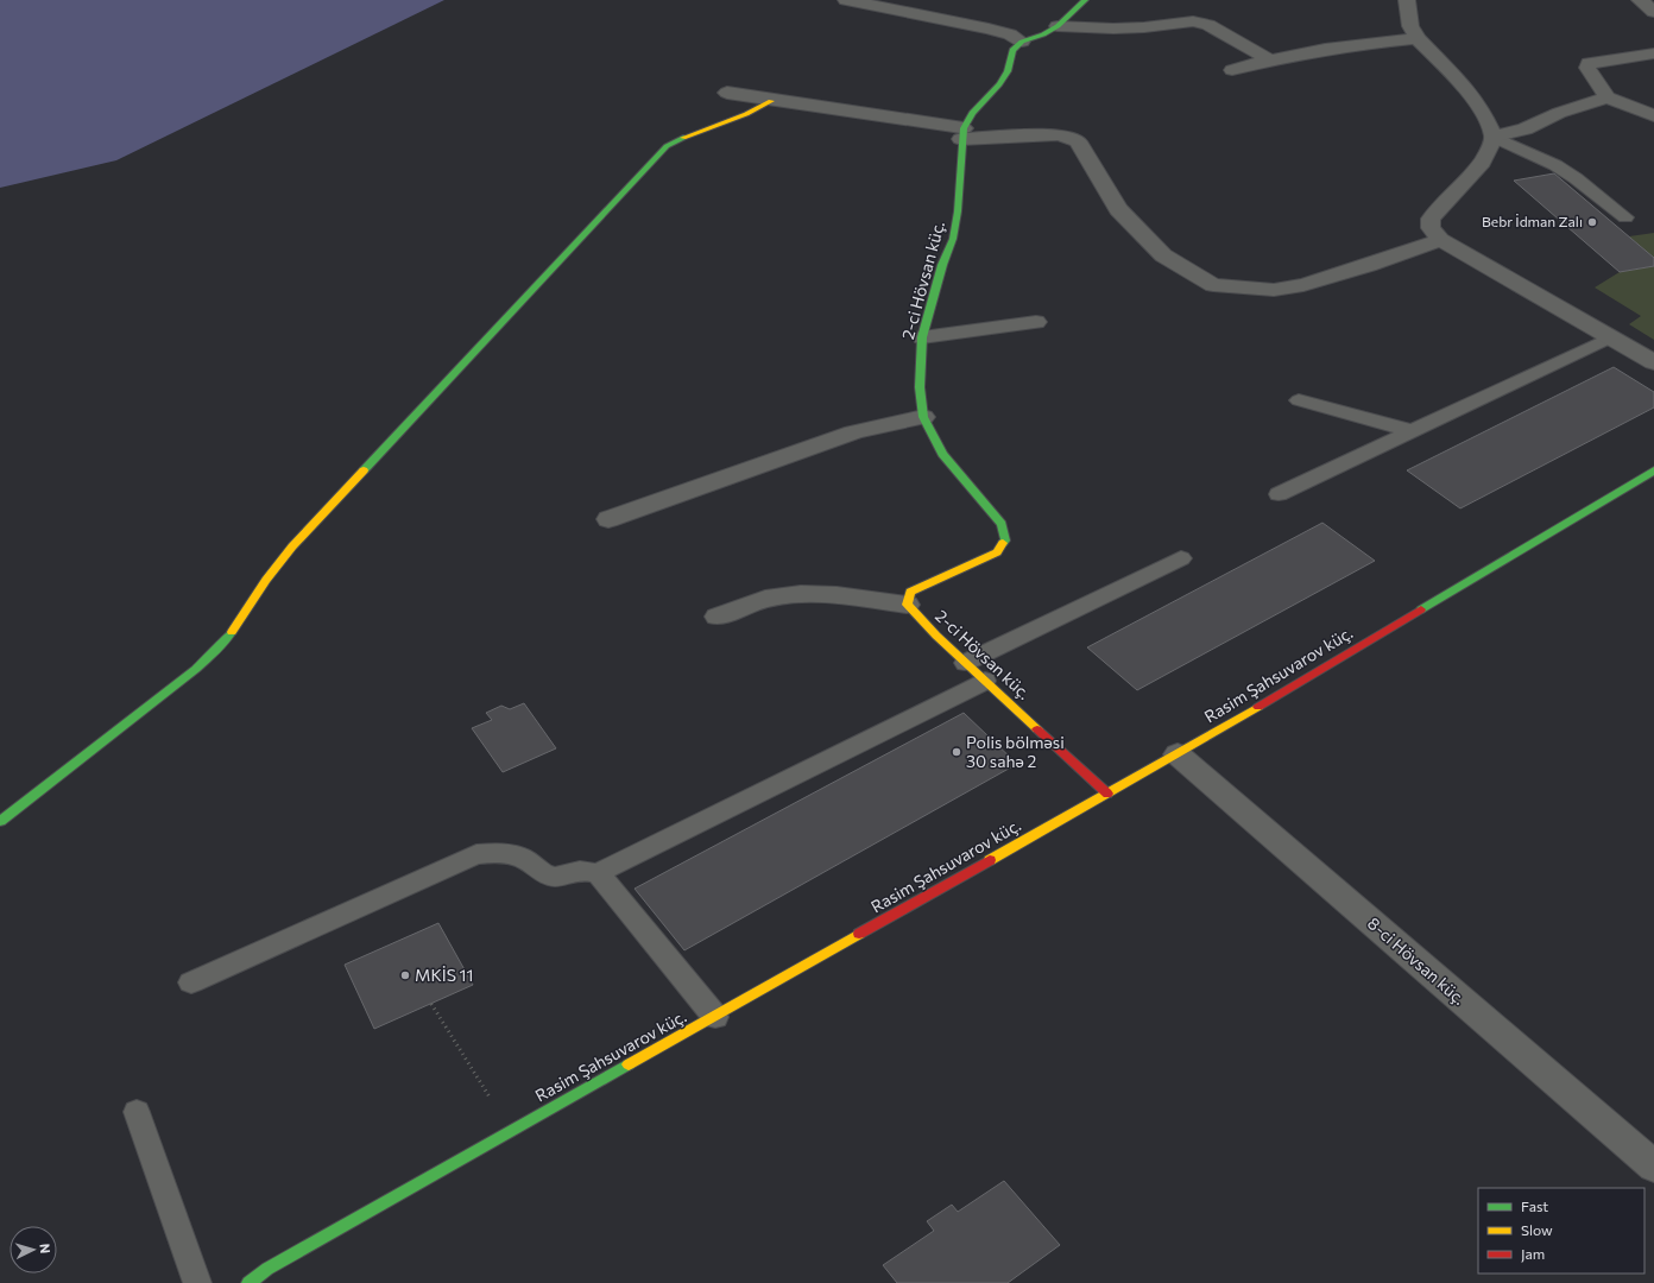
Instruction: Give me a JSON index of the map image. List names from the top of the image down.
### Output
{
  "streets": {
    "street": ["2-ci Hövsan küç.", "Rasim Şahsuvarov küç.", "8-ci Hövsan küç."]
  },
  "crossings": [
    ["2-ci Hövsan küç.", "Rasim Şahsuvarov küç."],
    ["Rasim Şahsuvarov küç.", "8-ci Hövsan küç."]
  ],
  "places": ["Bebr İdman Zalı", "Polis bölməsi 30 sahə 2", "MKİS 11"],
  "legend": ["Fast", "Slow", "Jam"],
  "north": "right"
}
